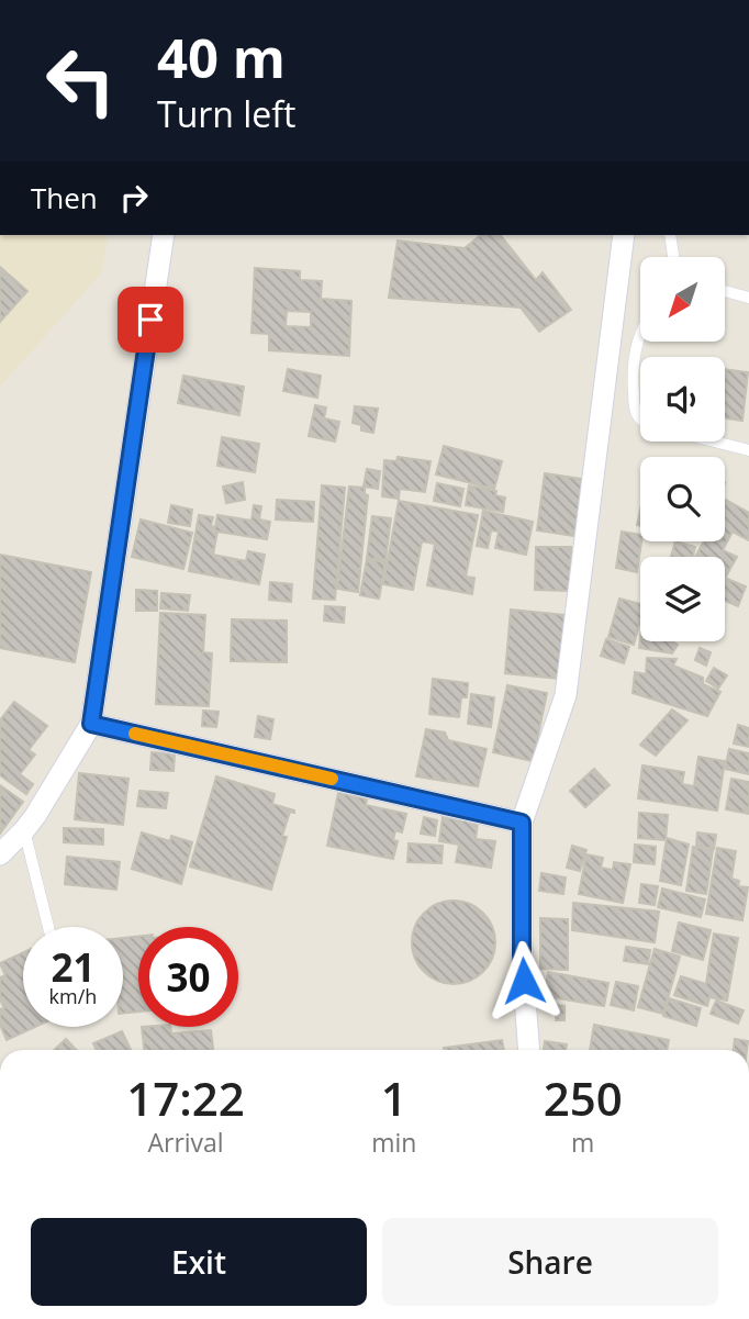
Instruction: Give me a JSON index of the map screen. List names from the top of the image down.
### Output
{
  "north": "bottom left",
  "page": {
    "turn": ["40 m", "Turn left"],
    "then": "Then",
    "speed": "21 km/h",
    "limit": "30",
    "eta": [
      "17:22",
      "Arrival",
      "1",
      "min",
      "250",
      "m"
    ],
    "buttons": ["Exit", "Share"]
  }
}
